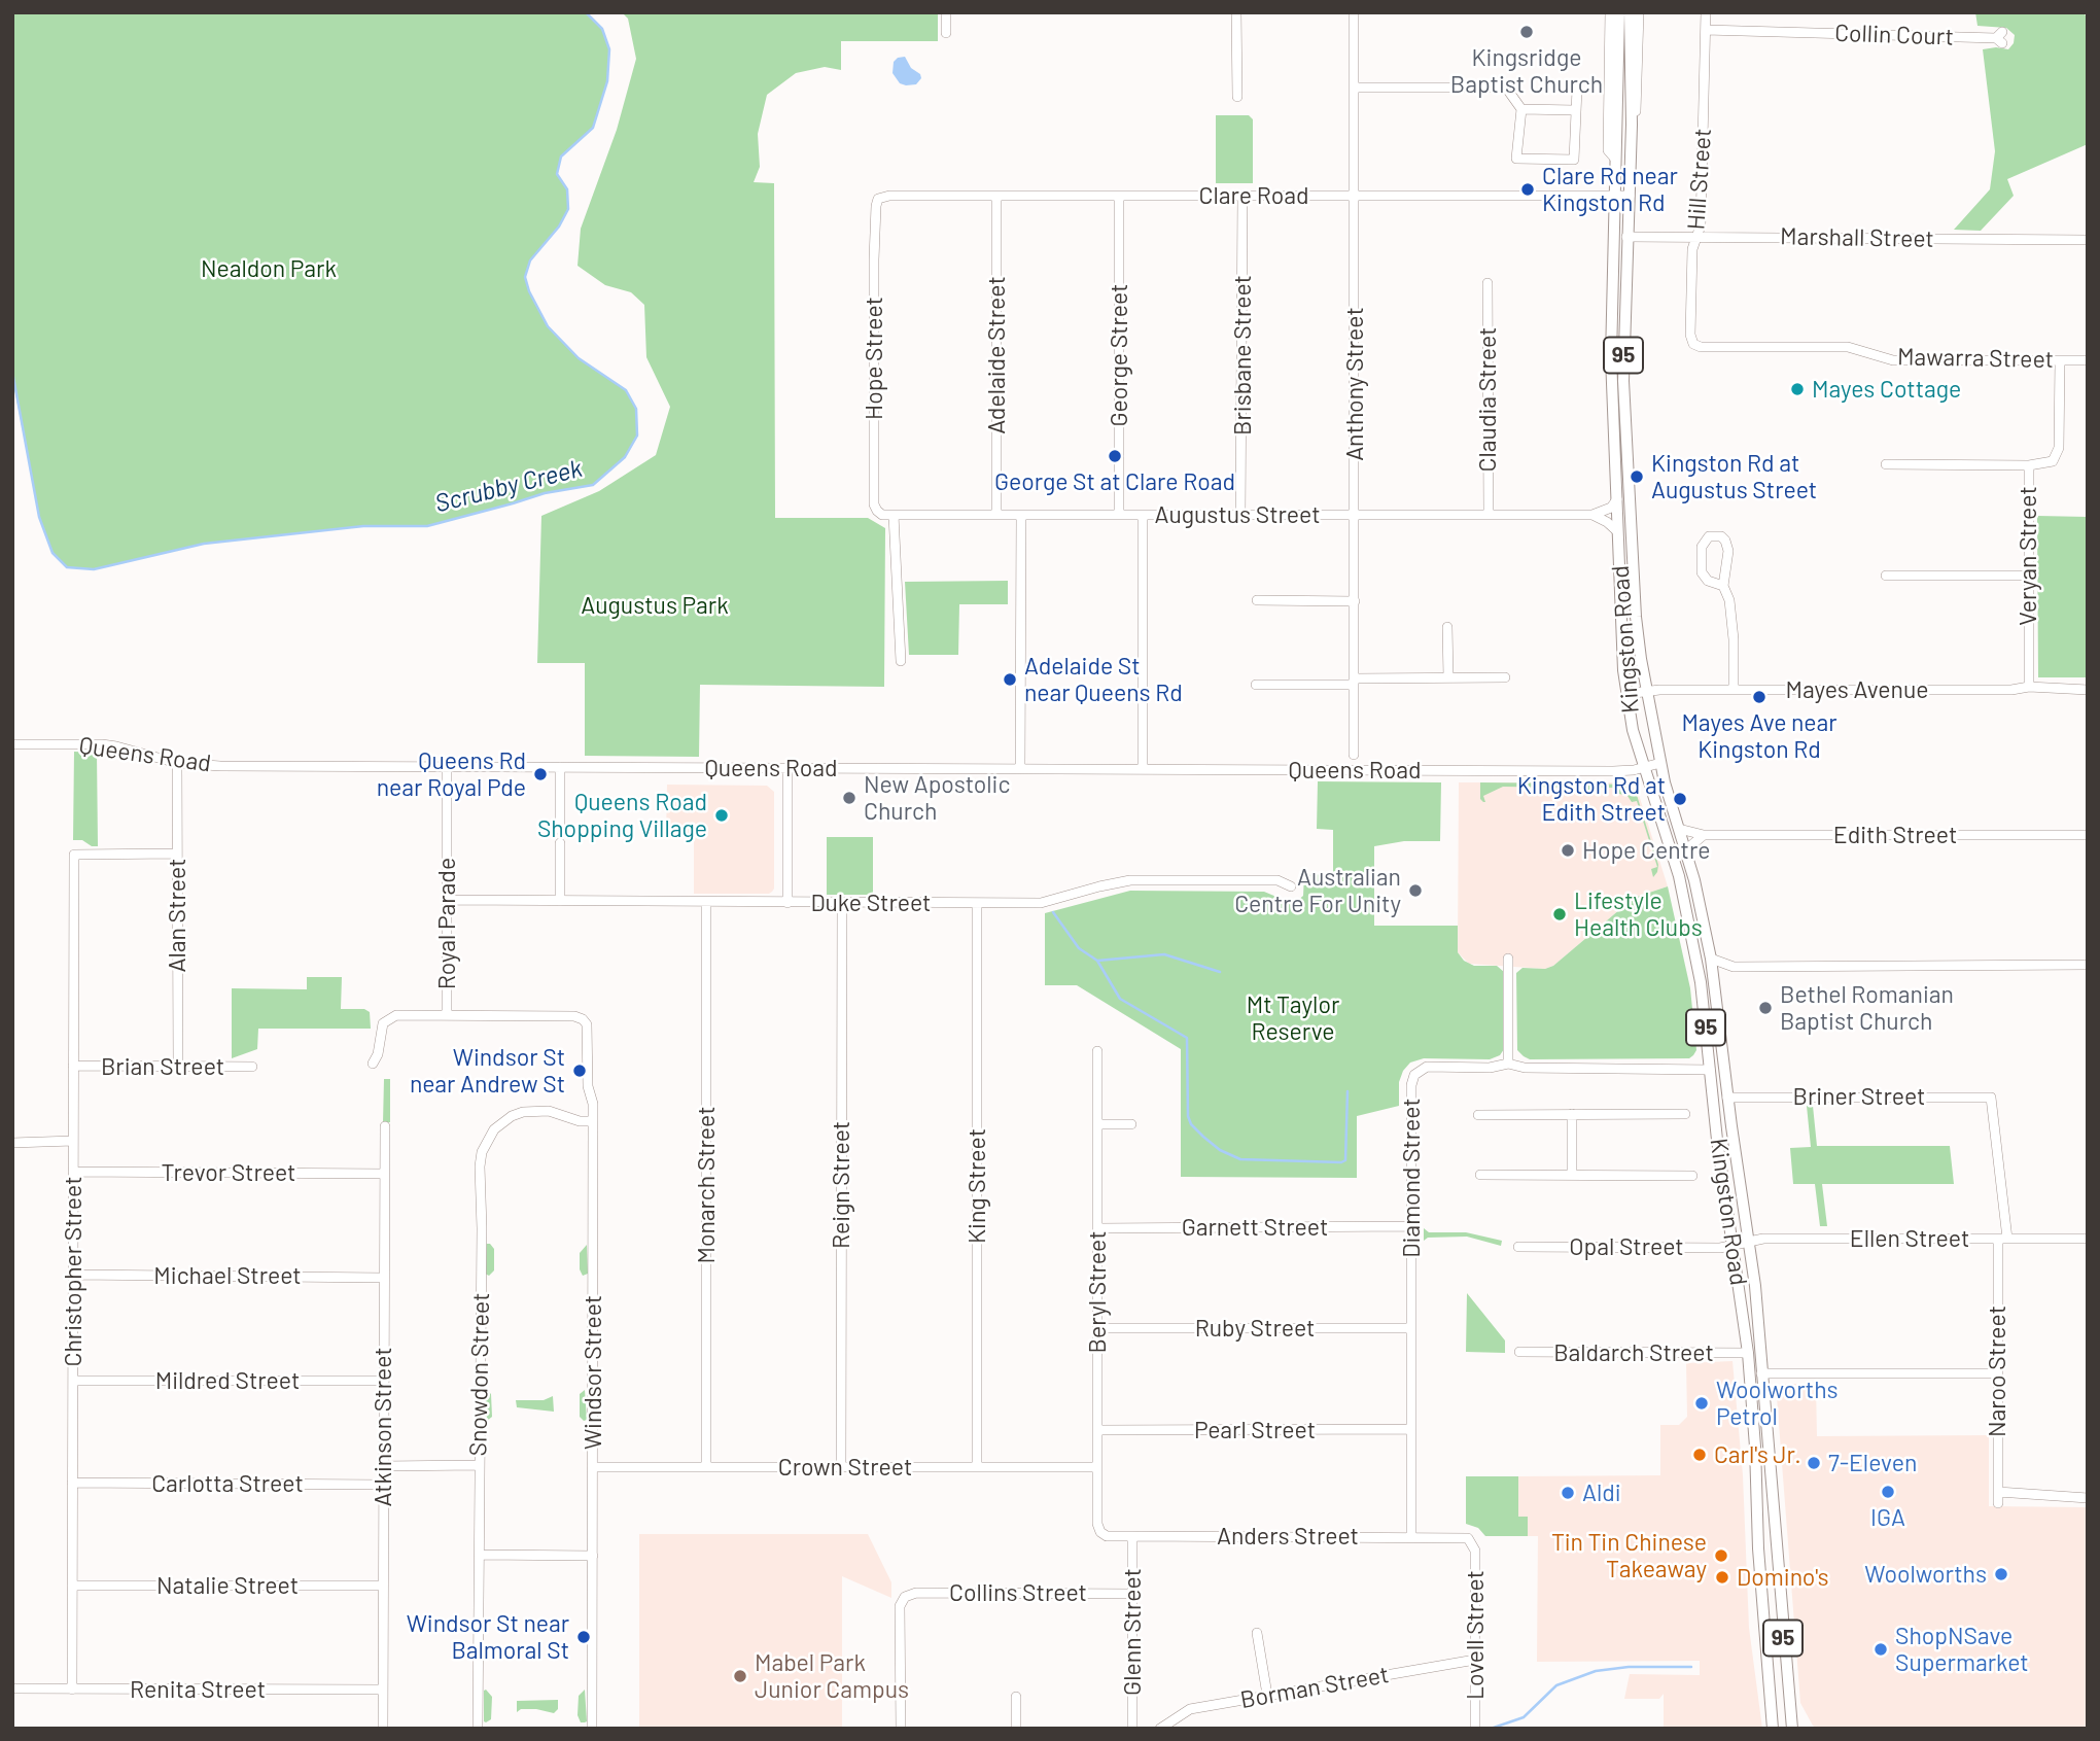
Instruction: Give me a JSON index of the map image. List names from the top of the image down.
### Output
{
  "streets": {
    "main road": ["95", "Kingston Road"],
    "street": [
      "Collin Court",
      "Hill Street",
      "Clare Road",
      "Marshall Street",
      "Adelaide Street",
      "George Street",
      "Brisbane Street",
      "Hope Street",
      "Mawarra Street",
      "Anthony Street",
      "Claudia Street",
      "Augustus Street",
      "Veryan Street",
      "Mayes Avenue",
      "Queens Road",
      "Edith Street",
      "Duke Street",
      "Alan Street",
      "Royal Parade",
      "Brian Street",
      "Briner Street",
      "Trevor Street",
      "Diamond Street",
      "Monarch Street",
      "Reign Street",
      "King Street",
      "Garnett Street",
      "Ellen Street",
      "Opal Street",
      "Christopher Street",
      "Michael Street",
      "Beryl Street",
      "Ruby Street",
      "Baldarch Street",
      "Naroo Street",
      "Windsor Street",
      "Snowdon Street",
      "Mildred Street",
      "Atkinson Street",
      "Pearl Street",
      "Crown Street",
      "Carlotta Street",
      "Anders Street",
      "Natalie Street",
      "Collins Street",
      "Glenn Street",
      "Lovell Street",
      "Borman Street",
      "Renita Street"
    ]
  },
  "crossings": [
    ["Collin Court", "Hill Street"],
    ["Hill Street", "Marshall Street"],
    ["Hill Street", "Mawarra Street"],
    ["Clare Road", "Adelaide Street"],
    ["Clare Road", "George Street"],
    ["Clare Road", "Brisbane Street"],
    ["Clare Road", "Hope Street"],
    ["Clare Road", "Anthony Street"],
    ["Clare Road", "Kingston Road"],
    ["Marshall Street", "Kingston Road"],
    ["Adelaide Street", "Augustus Street"],
    ["George Street", "Augustus Street"],
    ["Brisbane Street", "Augustus Street"],
    ["Hope Street", "Augustus Street"],
    ["Mawarra Street", "Veryan Street"],
    ["Anthony Street", "Augustus Street"],
    ["Claudia Street", "Augustus Street"],
    ["Veryan Street", "Mayes Avenue"],
    ["Kingston Road", "Mayes Avenue"],
    ["Kingston Road", "Queens Road"],
    ["Kingston Road", "Edith Street"],
    ["Kingston Road", "Briner Street"],
    ["Kingston Road", "Diamond Street"],
    ["Kingston Road", "Ellen Street"],
    ["Kingston Road", "Opal Street"],
    ["Kingston Road", "Baldarch Street"],
    ["Queens Road", "Alan Street"],
    ["Queens Road", "Royal Parade"],
    ["Duke Street", "Royal Parade"],
    ["Duke Street", "Monarch Street"],
    ["Duke Street", "Reign Street"],
    ["Duke Street", "King Street"],
    ["Alan Street", "Brian Street"],
    ["Alan Street", "Christopher Street"],
    ["Royal Parade", "Windsor Street"],
    ["Brian Street", "Christopher Street"],
    ["Briner Street", "Naroo Street"],
    ["Trevor Street", "Christopher Street"],
    ["Trevor Street", "Atkinson Street"],
    ["Diamond Street", "Garnett Street"],
    ["Diamond Street", "Ruby Street"],
    ["Diamond Street", "Pearl Street"],
    ["Diamond Street", "Anders Street"],
    ["Monarch Street", "Crown Street"],
    ["Reign Street", "Crown Street"],
    ["King Street", "Crown Street"],
    ["Garnett Street", "Beryl Street"],
    ["Ellen Street", "Opal Street"],
    ["Ellen Street", "Naroo Street"],
    ["Christopher Street", "Michael Street"],
    ["Christopher Street", "Mildred Street"],
    ["Christopher Street", "Carlotta Street"],
    ["Christopher Street", "Natalie Street"],
    ["Christopher Street", "Renita Street"],
    ["Michael Street", "Atkinson Street"],
    ["Beryl Street", "Ruby Street"],
    ["Beryl Street", "Pearl Street"],
    ["Beryl Street", "Crown Street"],
    ["Beryl Street", "Anders Street"],
    ["Windsor Street", "Snowdon Street"],
    ["Windsor Street", "Crown Street"],
    ["Mildred Street", "Atkinson Street"],
    ["Atkinson Street", "Carlotta Street"],
    ["Atkinson Street", "Natalie Street"],
    ["Atkinson Street", "Renita Street"],
    ["Anders Street", "Glenn Street"],
    ["Anders Street", "Lovell Street"],
    ["Collins Street", "Glenn Street"],
    ["Lovell Street", "Borman Street"]
  ],
  "water": ["Scrubby Creek"],
  "parks": ["Nealdon Park", "Augustus Park", "Mt Taylor Reserve"],
  "places": [
    "Kingsridge Baptist Church",
    "Clare Rd near Kingston Rd",
    "Mayes Cottage",
    "George St at Clare Road",
    "Kingston Rd at Augustus Street",
    "Adelaide St near Queens Rd",
    "Mayes Ave near Kingston Rd",
    "Queens Rd near Royal Pde",
    "New Apostolic Church",
    "Kingston Rd at Edith Street",
    "Queens Road Shopping Village",
    "Hope Centre",
    "Australian Centre For Unity",
    "Lifestyle Health Clubs",
    "Bethel Romanian Baptist Church",
    "Windsor St near Andrew St",
    "Woolworths Petrol",
    "Carl's Jr.",
    "7-Eleven",
    "IGA",
    "Aldi",
    "Tin Tin Chinese Takeaway",
    "Woolworths",
    "Domino's",
    "Windsor St near Balmoral St",
    "ShopNSave Supermarket",
    "Mabel Park Junior Campus"
  ]
}
